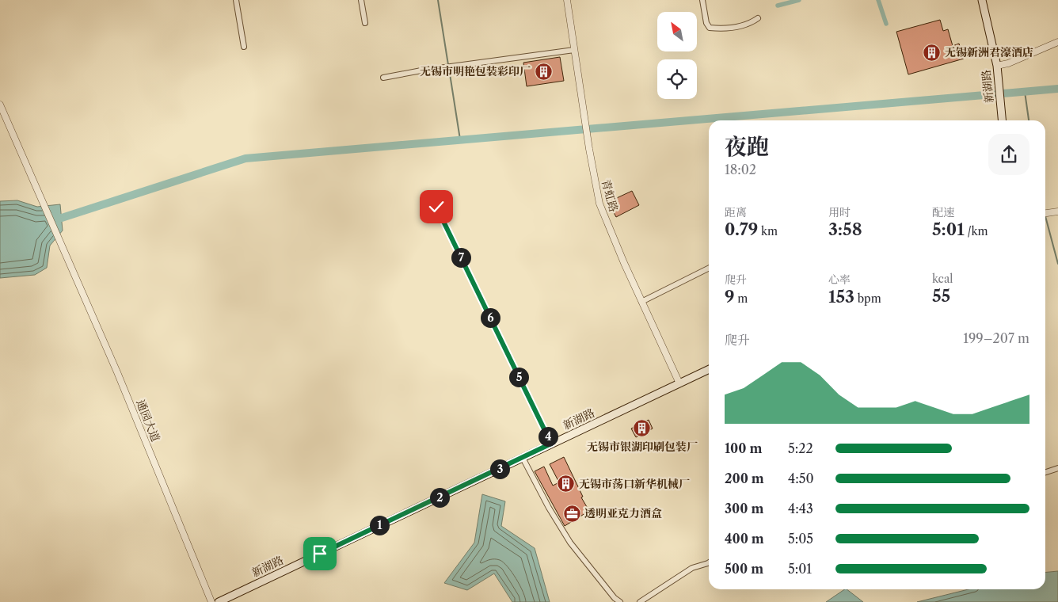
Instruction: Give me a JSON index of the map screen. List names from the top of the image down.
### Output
{
  "streets": {
    "main road": ["新湖路"],
    "street": ["青虹路", "通园大道"]
  },
  "crossings": [
    ["新湖路", "青虹路"]
  ],
  "places": {
    "building": [
      "无锡新洲君濠酒店",
      "无锡市明艳包装彩印厂",
      "无锡市银湖印刷包装厂",
      "无锡市荡口新华机械厂"
    ],
    "office": ["透明亚克力酒盒"]
  },
  "north": "top left",
  "page": {
    "heading": ["夜跑", "18:02"],
    "stats": [
      ["距离", "0.79 km"],
      ["用时", "3:58"],
      ["配速", "5:01 /km"],
      ["爬升", "9 m"],
      ["心率", "153 bpm"],
      ["kcal", "55"]
    ],
    "pins": [
      "7",
      "6",
      "5",
      "4",
      "3",
      "2",
      "1"
    ],
    "chart": ["爬升", "199–207 m"],
    "list": [
      {
        "name": "100 m",
        "note": "5:22"
      },
      {
        "name": "200 m",
        "note": "4:50"
      },
      {
        "name": "300 m",
        "note": "4:43"
      },
      {
        "name": "400 m",
        "note": "5:05"
      },
      {
        "name": "500 m",
        "note": "5:01"
      }
    ]
  }
}
